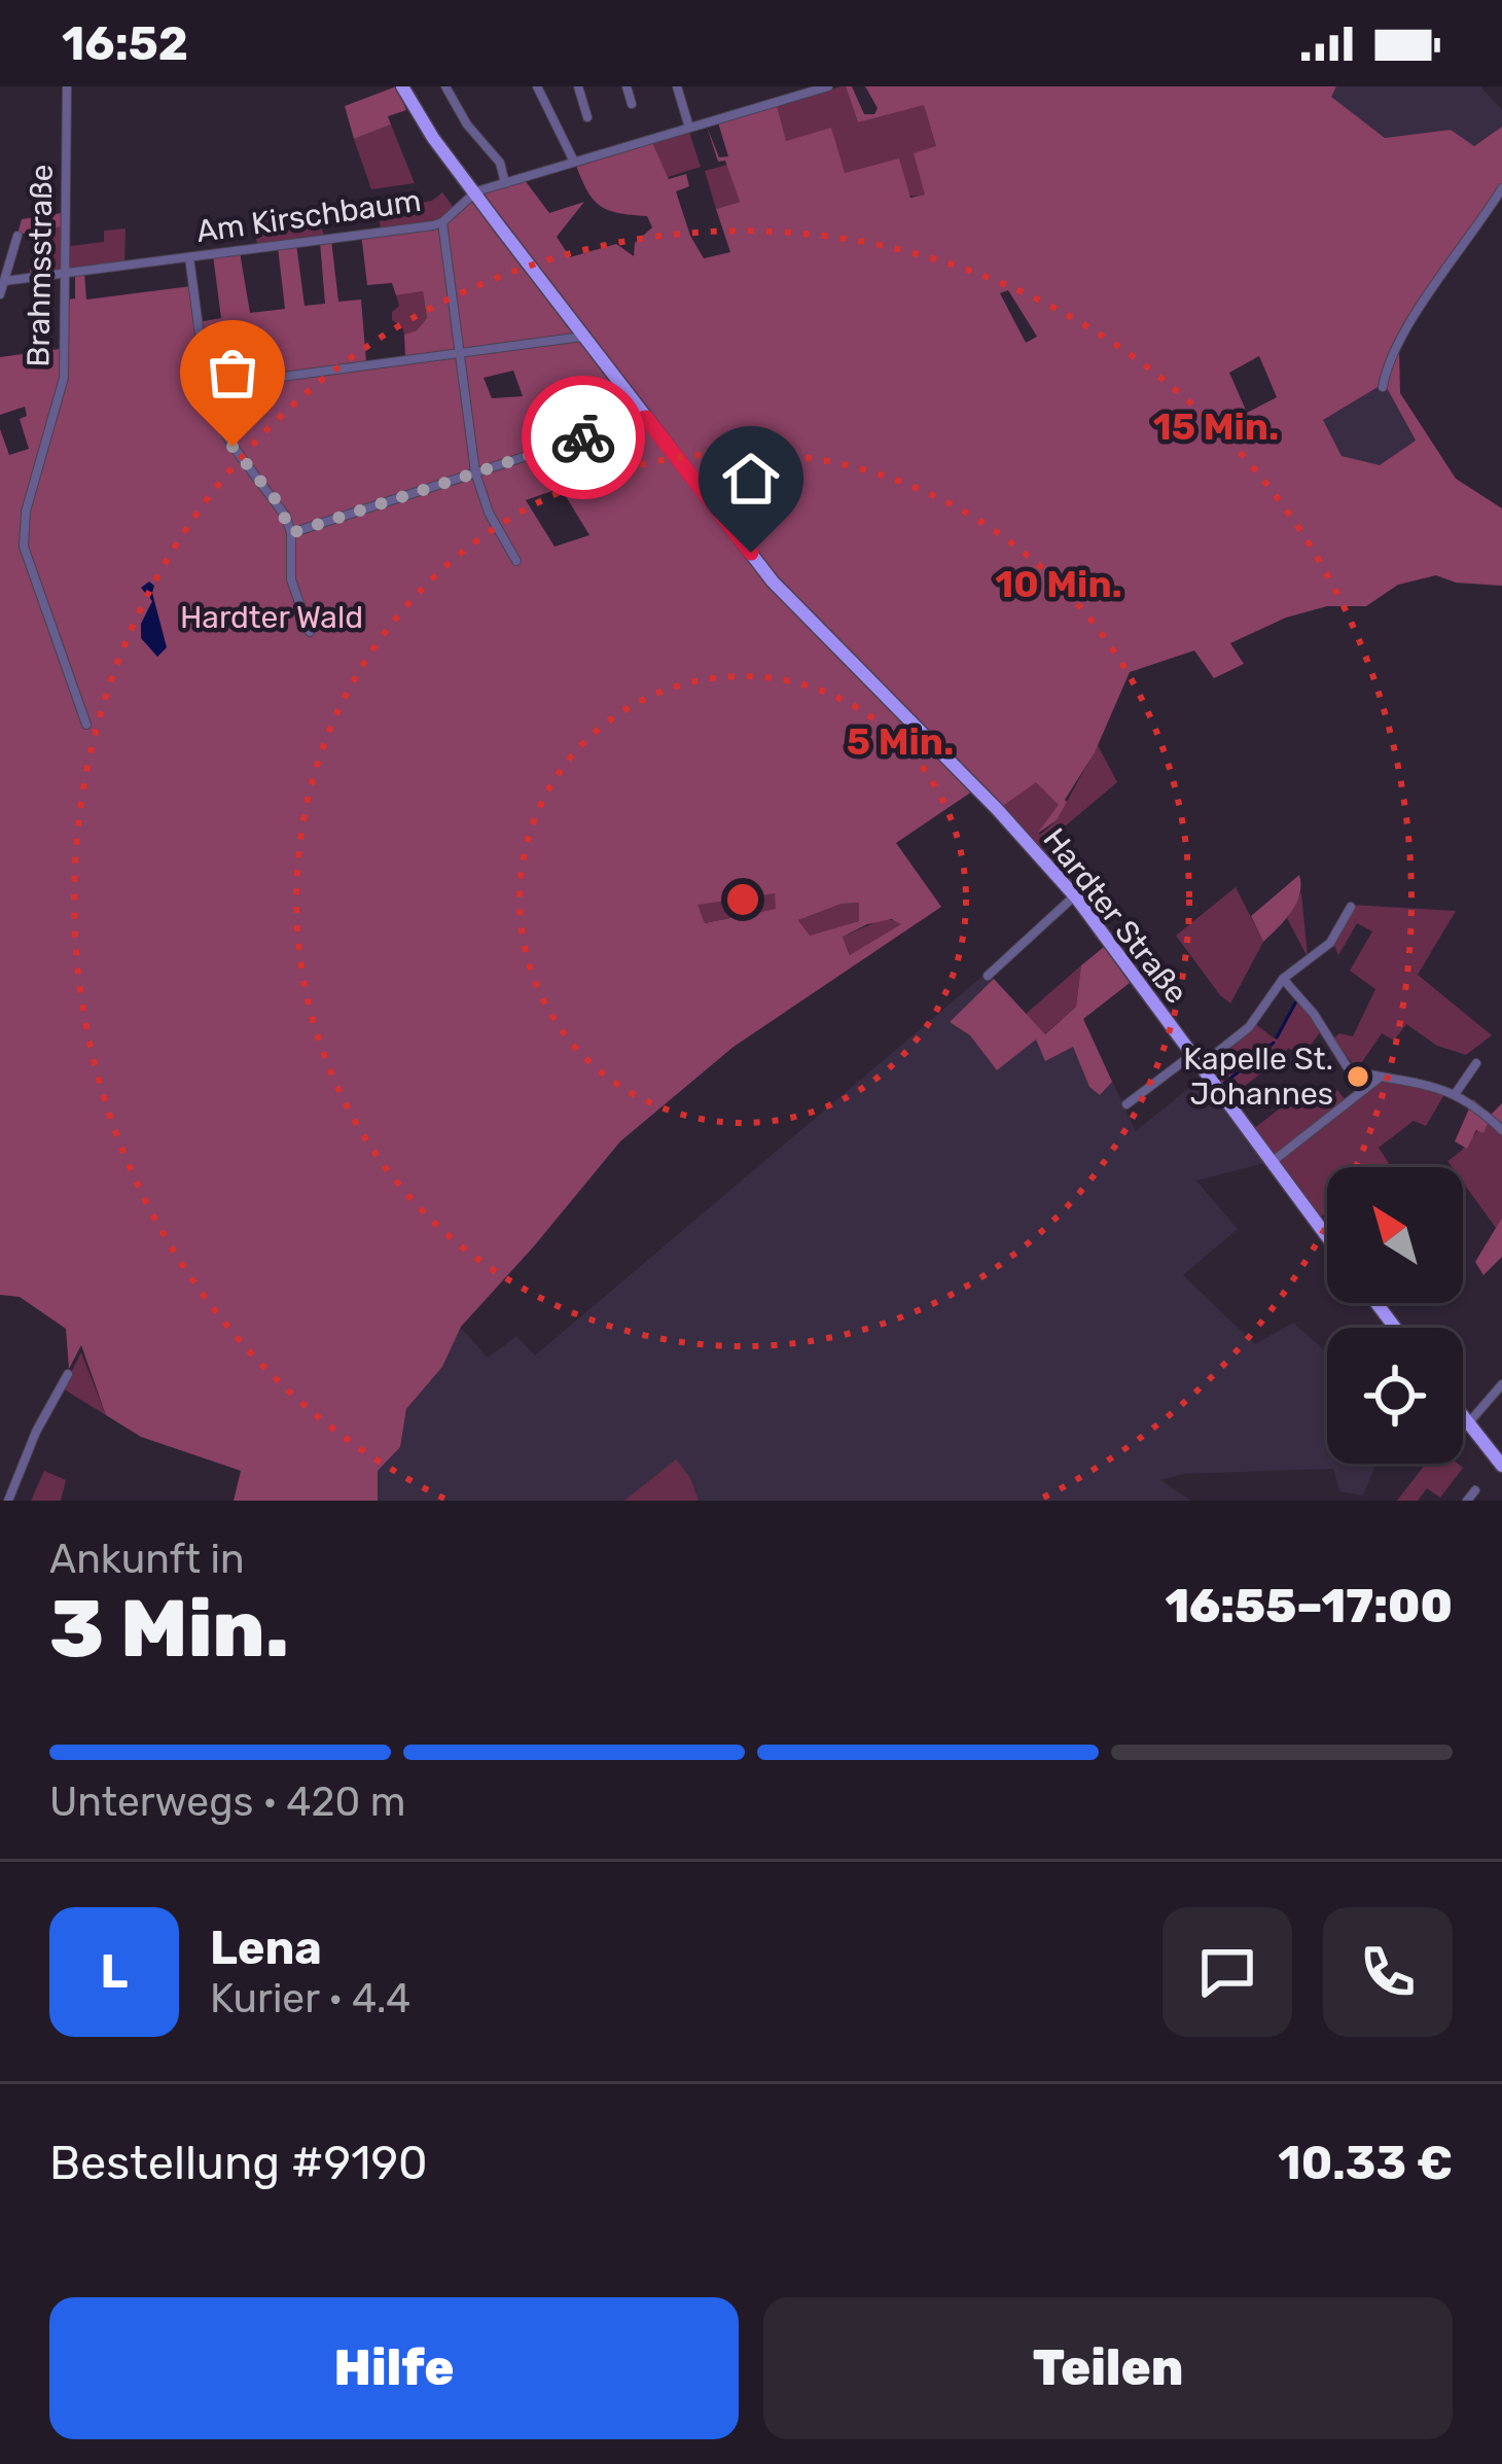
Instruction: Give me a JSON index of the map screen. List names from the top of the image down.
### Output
{
  "streets": {
    "main road": ["Hardter Straße"],
    "street": ["Am Kirschbaum", "Brahmsstraße"]
  },
  "crossings": [
    ["Am Kirschbaum", "Brahmsstraße"],
    ["Am Kirschbaum", "Hardter Straße"]
  ],
  "parks": ["Hardter Wald"],
  "places": ["Kapelle St. Johannes"],
  "north": "top left",
  "page": {
    "status": "16:52",
    "heading": ["3 Min.", "Ankunft in", "16:55–17:00"],
    "panel": [
      "Lena",
      "Kurier · 4.4",
      "Bestellung #9190",
      "10.33 €"
    ],
    "bar": "Unterwegs · 420 m",
    "round": "L",
    "buttons": ["Hilfe", "Teilen"]
  },
  "rings": ["15 Min.", "10 Min.", "5 Min."]
}
